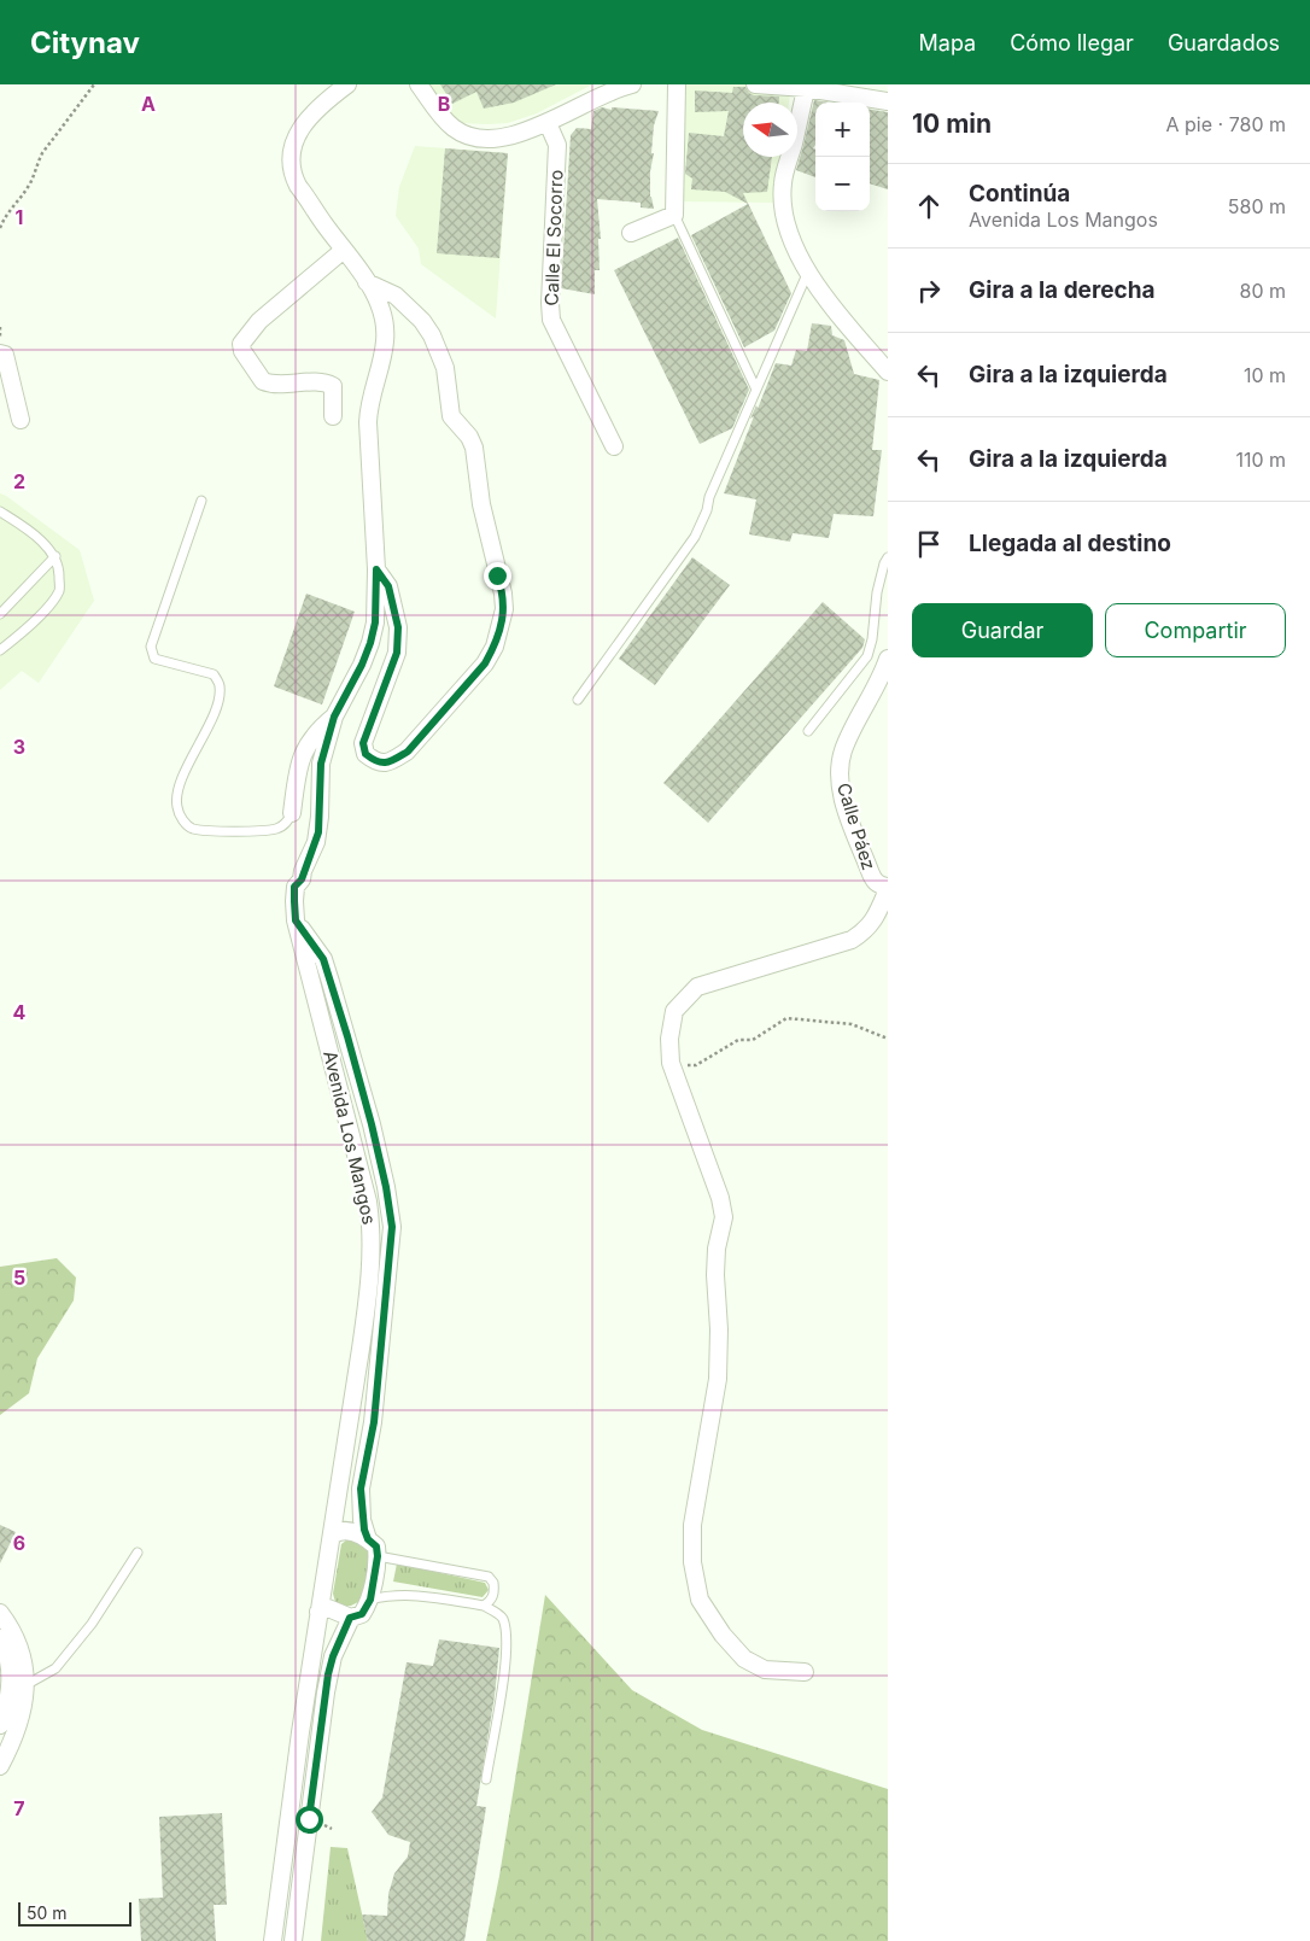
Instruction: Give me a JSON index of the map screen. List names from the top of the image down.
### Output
{
  "streets": {
    "street": ["Calle El Socorro", "Calle Páez", "Avenida Los Mangos"]
  },
  "scale_bar": "50 m",
  "north": "left",
  "page": {
    "header": "Citynav",
    "nav": ["Mapa", "Cómo llegar", "Guardados"],
    "heading": ["10 min", "A pie · 780 m"],
    "map_buttons": ["+", "−"],
    "list": [
      ["Continúa", "Avenida Los Mangos", "580 m"],
      ["Gira a la derecha", "80 m"],
      ["Gira a la izquierda", "10 m"],
      ["Gira a la izquierda", "110 m"],
      "Llegada al destino"
    ],
    "buttons": ["Guardar", "Compartir"],
    "scale": "50 m"
  },
  "grid": {
    "columns": ["A", "B"],
    "rows": [
      "1",
      "2",
      "3",
      "4",
      "5",
      "6",
      "7"
    ]
  }
}
